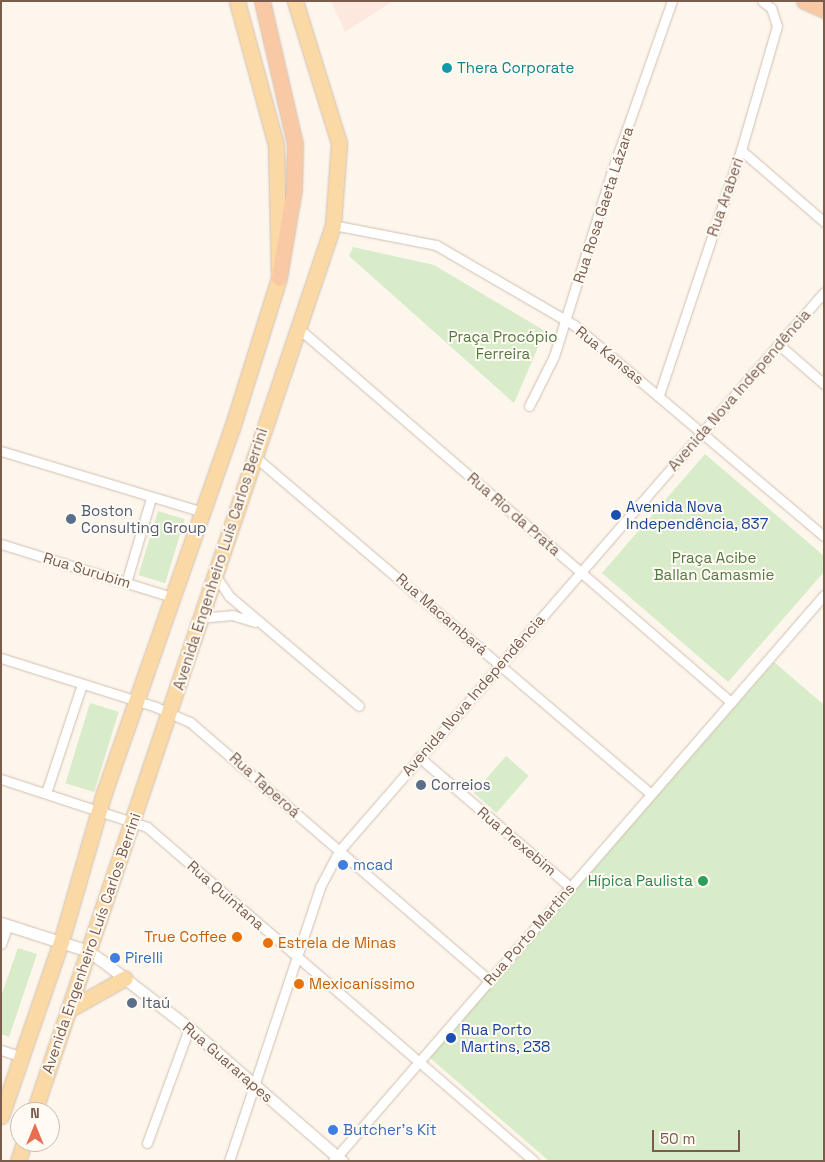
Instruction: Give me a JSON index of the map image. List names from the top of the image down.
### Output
{
  "streets": {
    "main road": ["Avenida Engenheiro Luís Carlos Berrini"],
    "street": [
      "Rua Araberi",
      "Rua Rosa Gaeta Lázara",
      "Rua Kansas",
      "Avenida Nova Independência",
      "Rua Rio da Prata",
      "Rua Surubim",
      "Rua Macambará",
      "Rua Taperoá",
      "Rua Prexebim",
      "Rua Quintana",
      "Rua Porto Martins",
      "Rua Guararapes"
    ]
  },
  "crossings": [
    ["Rua Araberi", "Rua Kansas"],
    ["Rua Rosa Gaeta Lázara", "Rua Kansas"],
    ["Rua Kansas", "Avenida Nova Independência"],
    ["Rua Kansas", "Avenida Engenheiro Luís Carlos Berrini"],
    ["Avenida Nova Independência", "Rua Rio da Prata"],
    ["Avenida Nova Independência", "Rua Macambará"],
    ["Avenida Nova Independência", "Rua Taperoá"],
    ["Avenida Nova Independência", "Rua Prexebim"],
    ["Avenida Nova Independência", "Rua Quintana"],
    ["Avenida Nova Independência", "Rua Guararapes"],
    ["Rua Rio da Prata", "Avenida Engenheiro Luís Carlos Berrini"],
    ["Rua Rio da Prata", "Rua Porto Martins"],
    ["Avenida Engenheiro Luís Carlos Berrini", "Rua Surubim"],
    ["Avenida Engenheiro Luís Carlos Berrini", "Rua Macambará"],
    ["Avenida Engenheiro Luís Carlos Berrini", "Rua Taperoá"],
    ["Avenida Engenheiro Luís Carlos Berrini", "Rua Quintana"],
    ["Avenida Engenheiro Luís Carlos Berrini", "Rua Guararapes"],
    ["Rua Macambará", "Rua Porto Martins"],
    ["Rua Taperoá", "Rua Porto Martins"],
    ["Rua Prexebim", "Rua Porto Martins"],
    ["Rua Quintana", "Rua Porto Martins"],
    ["Rua Porto Martins", "Rua Guararapes"]
  ],
  "parks": ["Praça Procópio Ferreira", "Praça Acibe Ballan Camasmie"],
  "places": [
    "Thera Corporate",
    "Avenida Nova Independência, 837",
    "Boston Consulting Group",
    "Correios",
    "mcad",
    "Hípica Paulista",
    "True Coffee",
    "Estrela de Minas",
    "Pirelli",
    "Mexicaníssimo",
    "Itaú",
    "Rua Porto Martins, 238",
    "Butcher's Kit"
  ],
  "scale_bar": "50 m",
  "north": "top"
}
